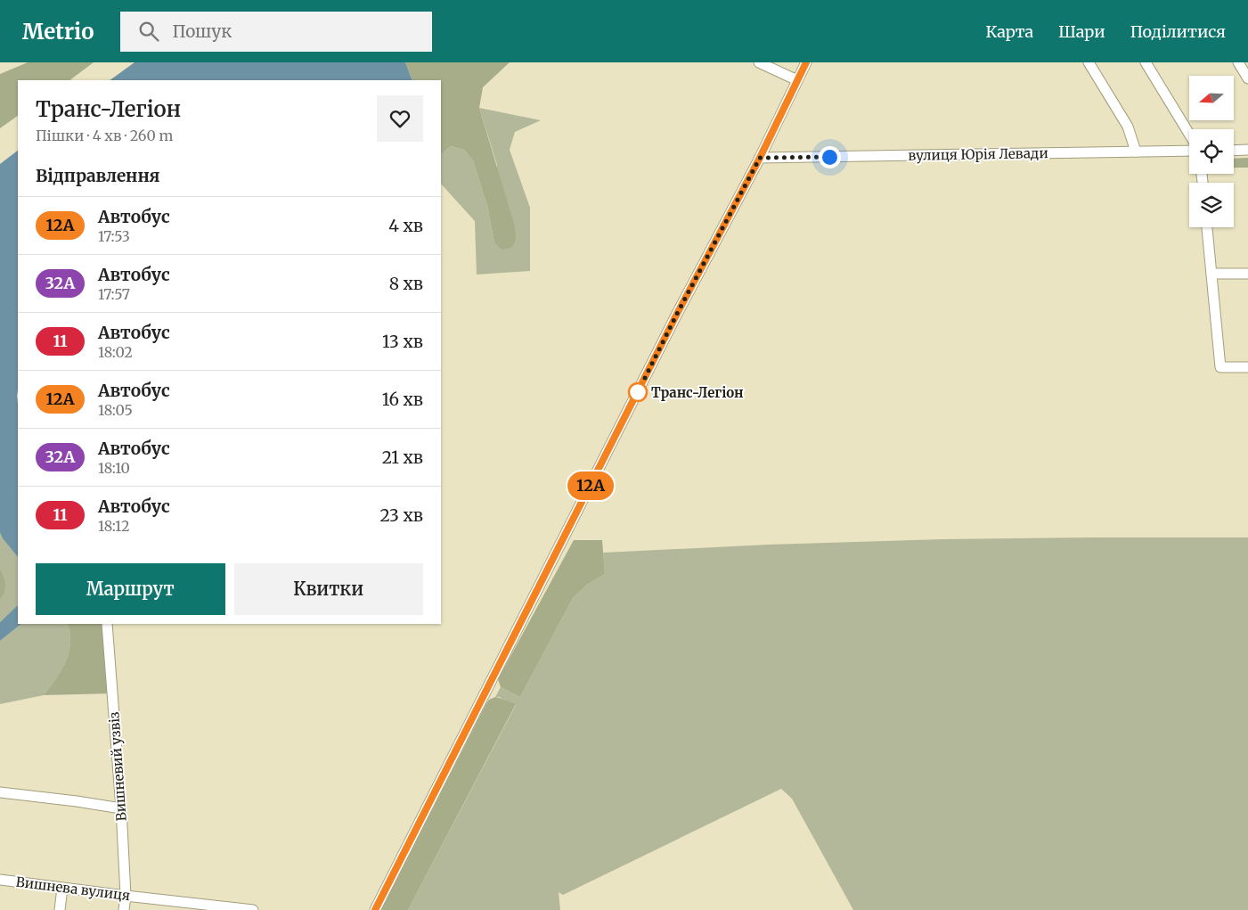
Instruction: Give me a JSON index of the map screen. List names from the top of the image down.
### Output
{
  "streets": {
    "street": ["вулиця Юрія Левади", "Вишневий узвіз", "Вишнева вулиця"]
  },
  "crossings": [
    ["Вишневий узвіз", "Вишнева вулиця"]
  ],
  "places": ["Транс-Легіон"],
  "lines": ["bus line 12А"],
  "north": "left",
  "page": {
    "header": "Metrio",
    "search": "Пошук",
    "nav": ["Карта", "Шари", "Поділитися"],
    "on_map": "12А",
    "heading": [
      ["Транс-Легіон", "Пішки · 4 хв · 260 m"],
      "Відправлення"
    ],
    "list": [
      {
        "mark": "12А",
        "name": "Автобус",
        "note": "17:53",
        "value": "4 хв"
      },
      {
        "mark": "32А",
        "name": "Автобус",
        "note": "17:57",
        "value": "8 хв"
      },
      {
        "mark": "11",
        "name": "Автобус",
        "note": "18:02",
        "value": "13 хв"
      },
      {
        "mark": "12А",
        "name": "Автобус",
        "note": "18:05",
        "value": "16 хв"
      },
      {
        "mark": "32А",
        "name": "Автобус",
        "note": "18:10",
        "value": "21 хв"
      },
      {
        "mark": "11",
        "name": "Автобус",
        "note": "18:12",
        "value": "23 хв"
      }
    ],
    "buttons": ["Маршрут", "Квитки"]
  }
}
